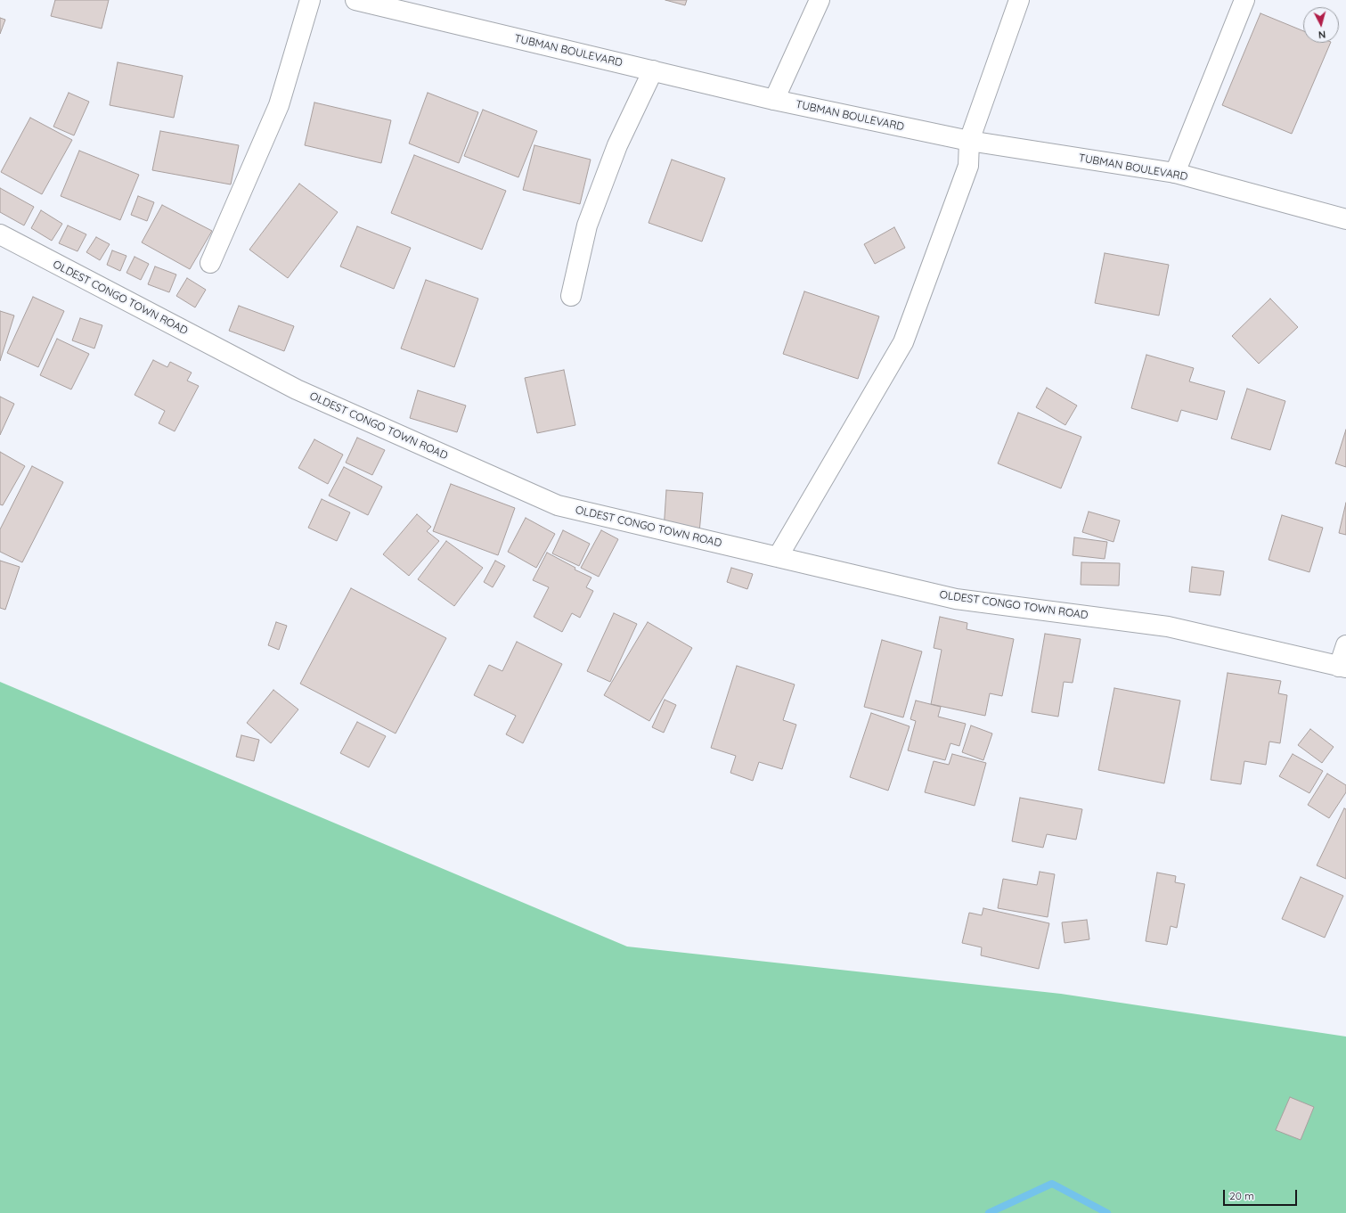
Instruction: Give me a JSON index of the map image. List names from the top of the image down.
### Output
{
  "streets": {
    "main road": ["TUBMAN BOULEVARD", "OLDEST CONGO TOWN ROAD"]
  },
  "scale_bar": "20 m",
  "north": "bottom"
}
